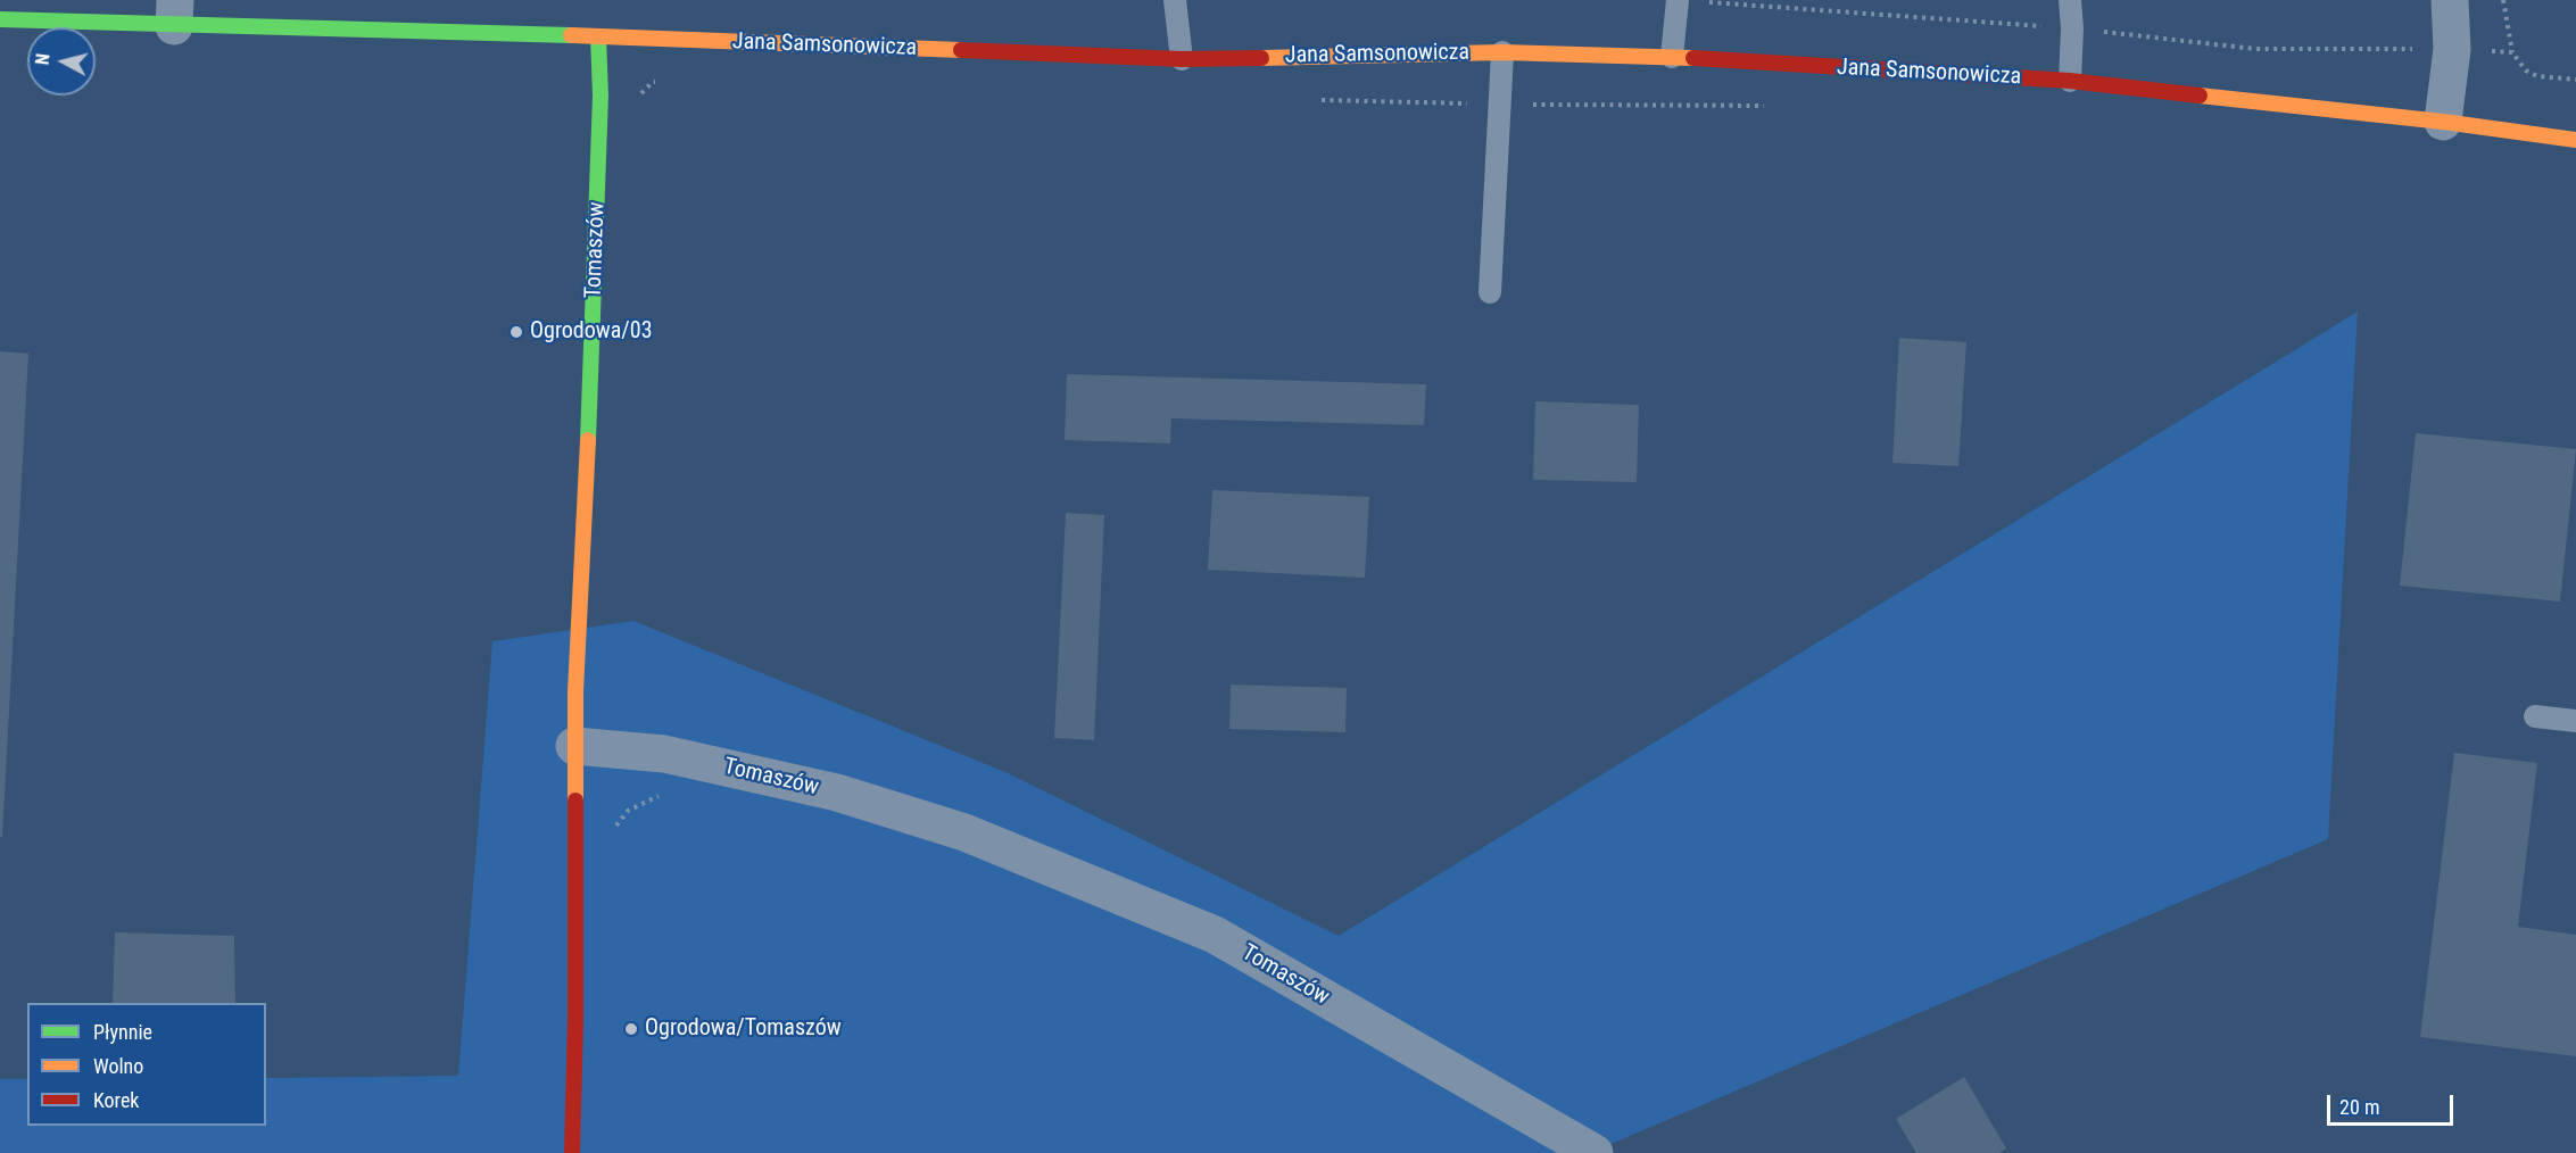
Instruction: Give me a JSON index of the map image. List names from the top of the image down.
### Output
{
  "streets": {
    "main road": ["Jana Samsonowicza", "Tomaszów"]
  },
  "crossings": [
    ["Jana Samsonowicza", "Tomaszów"]
  ],
  "places": ["Ogrodowa/03", "Ogrodowa/Tomaszów"],
  "legend": ["Płynnie", "Wolno", "Korek"],
  "scale_bar": "20 m",
  "north": "left"
}
